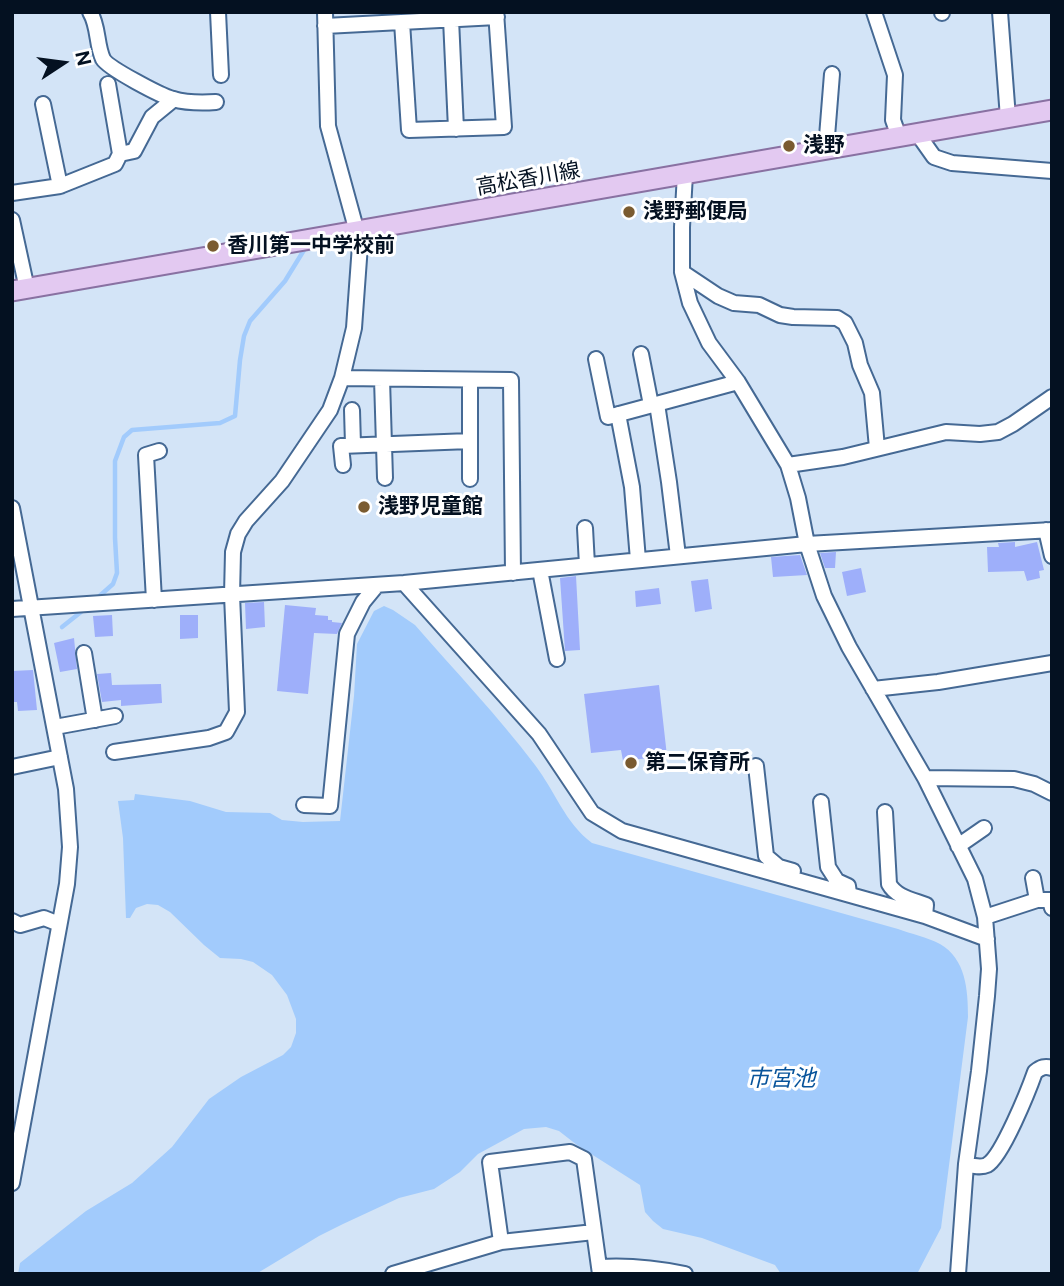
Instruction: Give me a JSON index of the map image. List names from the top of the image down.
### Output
{
  "streets": {
    "main road": ["高松香川線"]
  },
  "water": ["市宮池"],
  "places": [
    "浅野",
    "浅野郵便局",
    "香川第一中学校前",
    "浅野児童館",
    "第二保育所"
  ],
  "north": "right"
}
